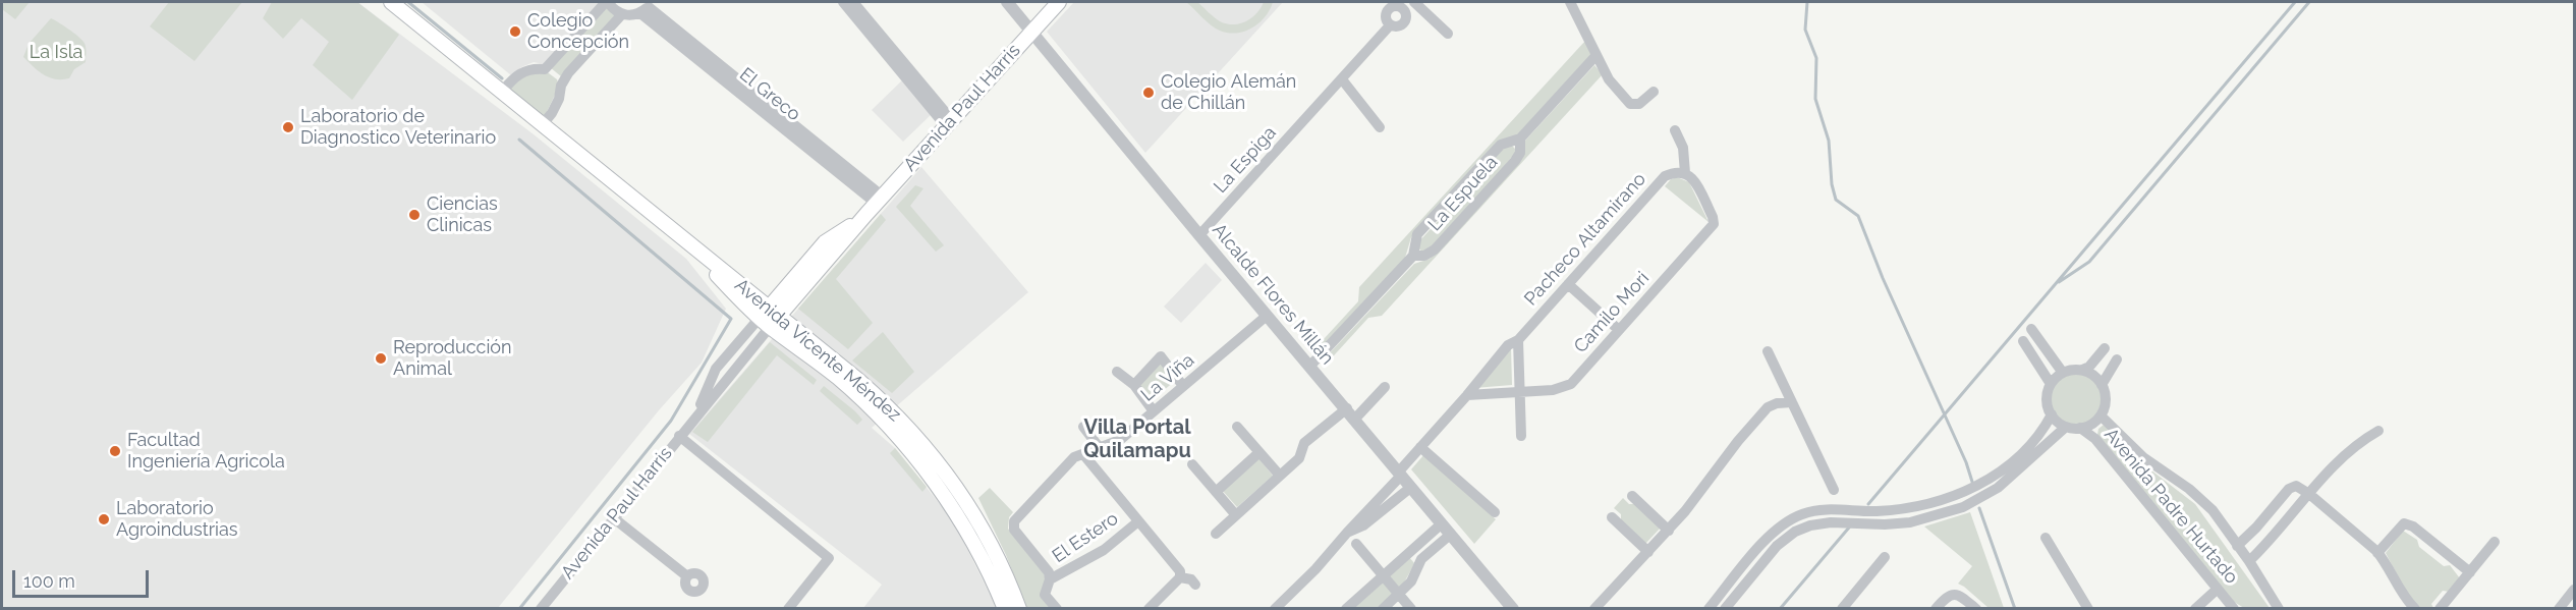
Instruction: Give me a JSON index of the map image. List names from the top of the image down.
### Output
{
  "streets": {
    "main road": ["Avenida Paul Harris", "Avenida Vicente Méndez"],
    "street": [
      "El Greco",
      "La Espiga",
      "La Espuela",
      "Pacheco Altamirano",
      "Alcalde Flores Millán",
      "Camilo Mori",
      "La Viña",
      "Avenida Padre Hurtado",
      "El Estero"
    ]
  },
  "crossings": [
    ["El Greco", "Avenida Paul Harris"],
    ["Avenida Paul Harris", "Alcalde Flores Millán"],
    ["Avenida Paul Harris", "Avenida Vicente Méndez"],
    ["La Espiga", "Alcalde Flores Millán"],
    ["La Espuela", "Alcalde Flores Millán"],
    ["Pacheco Altamirano", "Camilo Mori"],
    ["Alcalde Flores Millán", "La Viña"],
    ["La Viña", "El Estero"]
  ],
  "districts": ["Villa Portal Quilamapu"],
  "parks": ["La Isla"],
  "places": [
    "Colegio Concepción",
    "Colegio Alemán de Chillán",
    "Laboratorio de Diagnostico Veterinario",
    "Ciencias Clinicas",
    "Reproducción Animal",
    "Facultad Ingeniería Agricola",
    "Laboratorio Agroindustrias"
  ],
  "scale_bar": "100 m"
}
